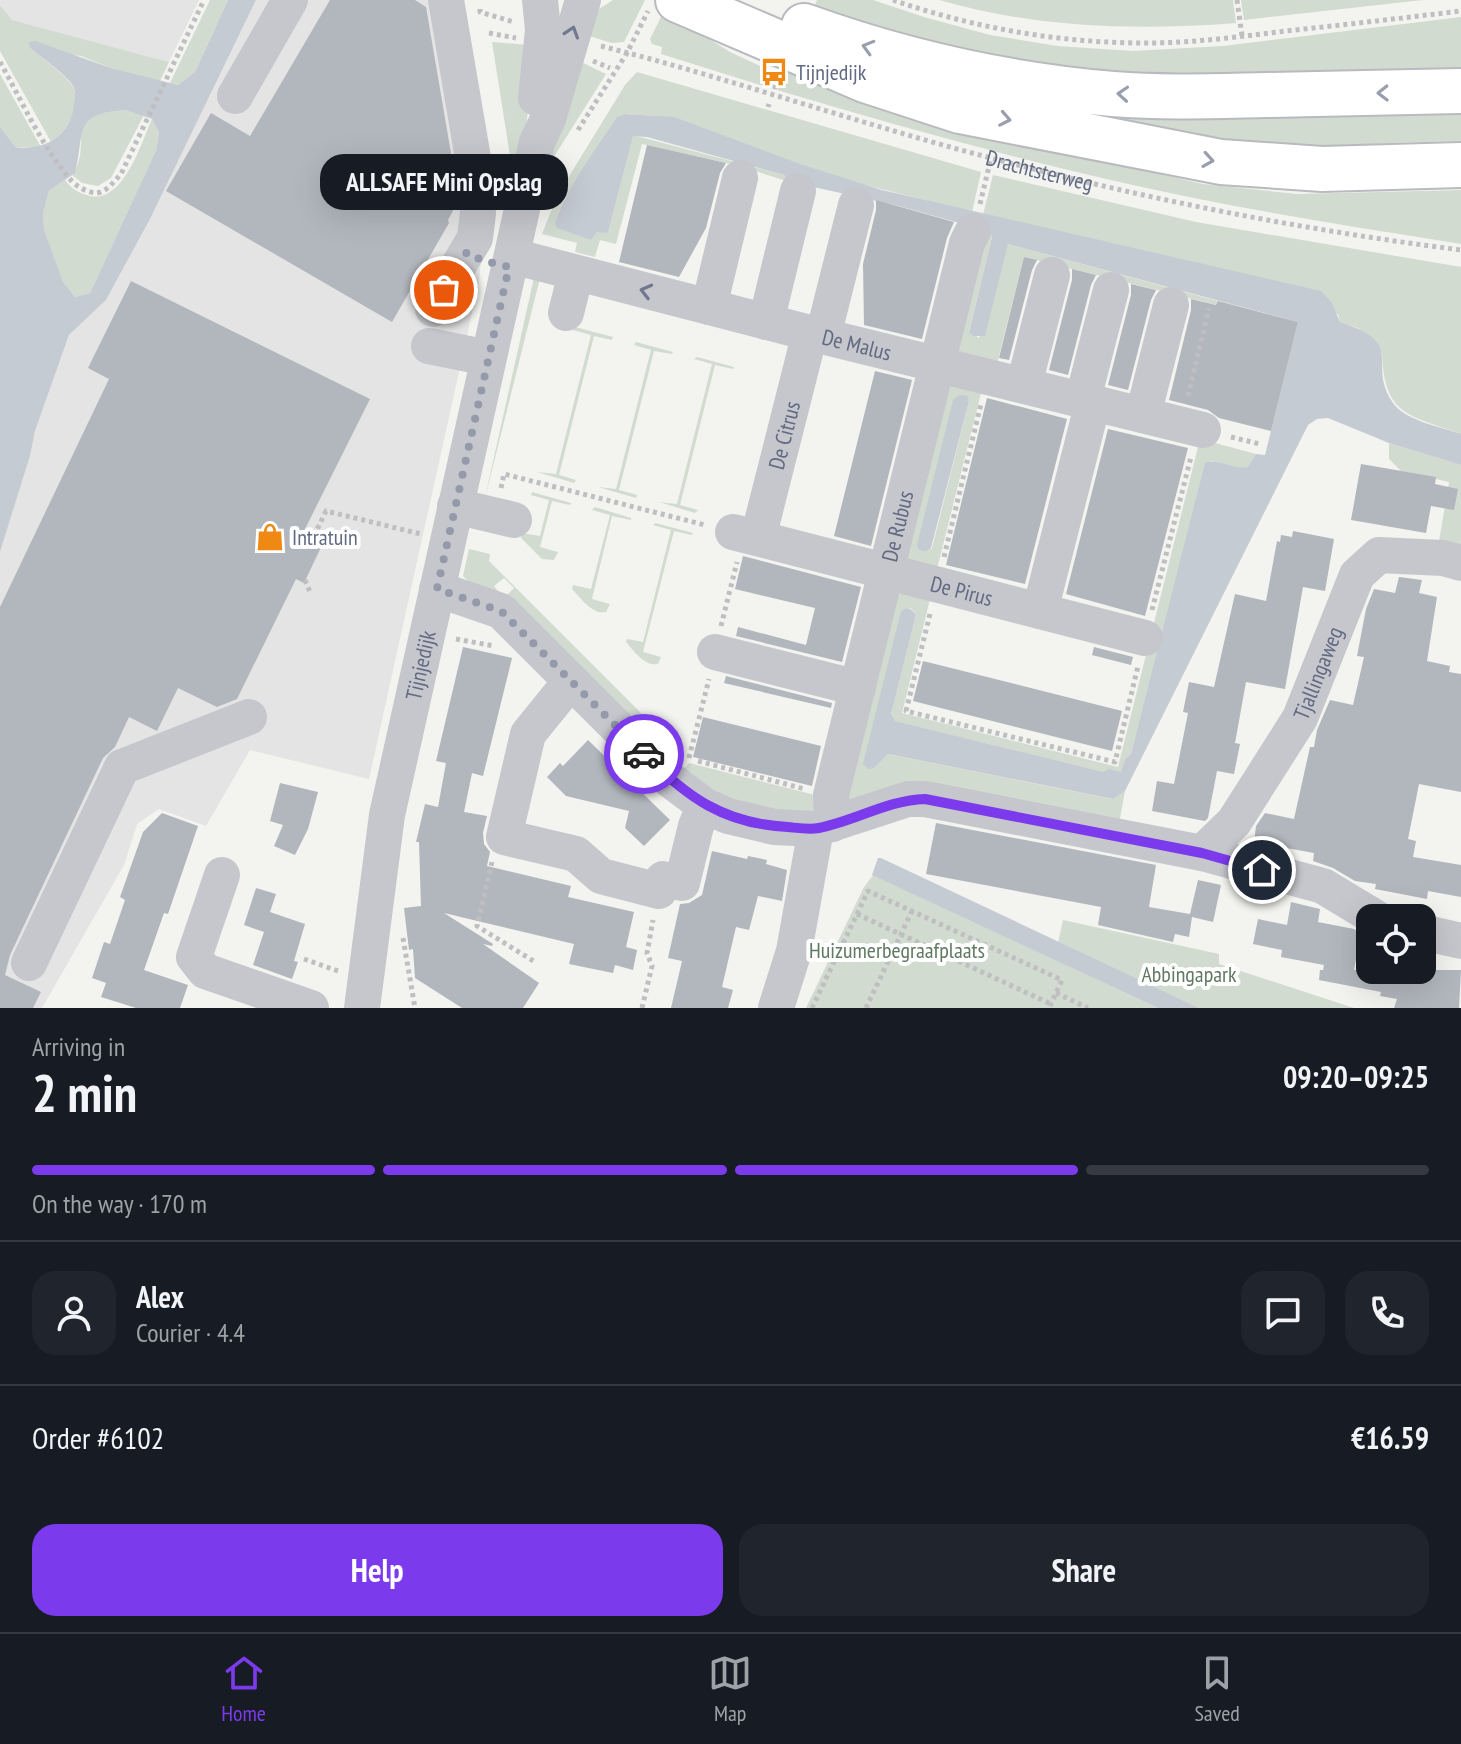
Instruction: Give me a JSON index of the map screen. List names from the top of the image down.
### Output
{
  "streets": {
    "main road": ["Drachtsterweg"],
    "street": [
      "De Malus",
      "De Citrus",
      "De Rubus",
      "De Pirus",
      "Tijnjedijk",
      "Tjallingaweg"
    ]
  },
  "crossings": [
    ["De Malus", "De Citrus"],
    ["De Malus", "De Rubus"],
    ["De Malus", "Tijnjedijk"],
    ["De Citrus", "De Pirus"],
    ["De Rubus", "De Pirus"]
  ],
  "parks": ["Huizumerbegraafplaats", "Abbingapark"],
  "places": {
    "bus stop": ["Tijnjedijk"],
    "other": ["ALLSAFE Mini Opslag"],
    "shop": ["Intratuin"]
  },
  "page": {
    "bubble": "ALLSAFE Mini Opslag",
    "heading": ["2 min", "Arriving in", "09:20–09:25"],
    "panel": [
      "Alex",
      "Courier · 4.4",
      "Order #6102",
      "€16.59"
    ],
    "bar": "On the way · 170 m",
    "buttons": ["Help", "Share"],
    "tabs": ["Home", "Map", "Saved"]
  }
}
